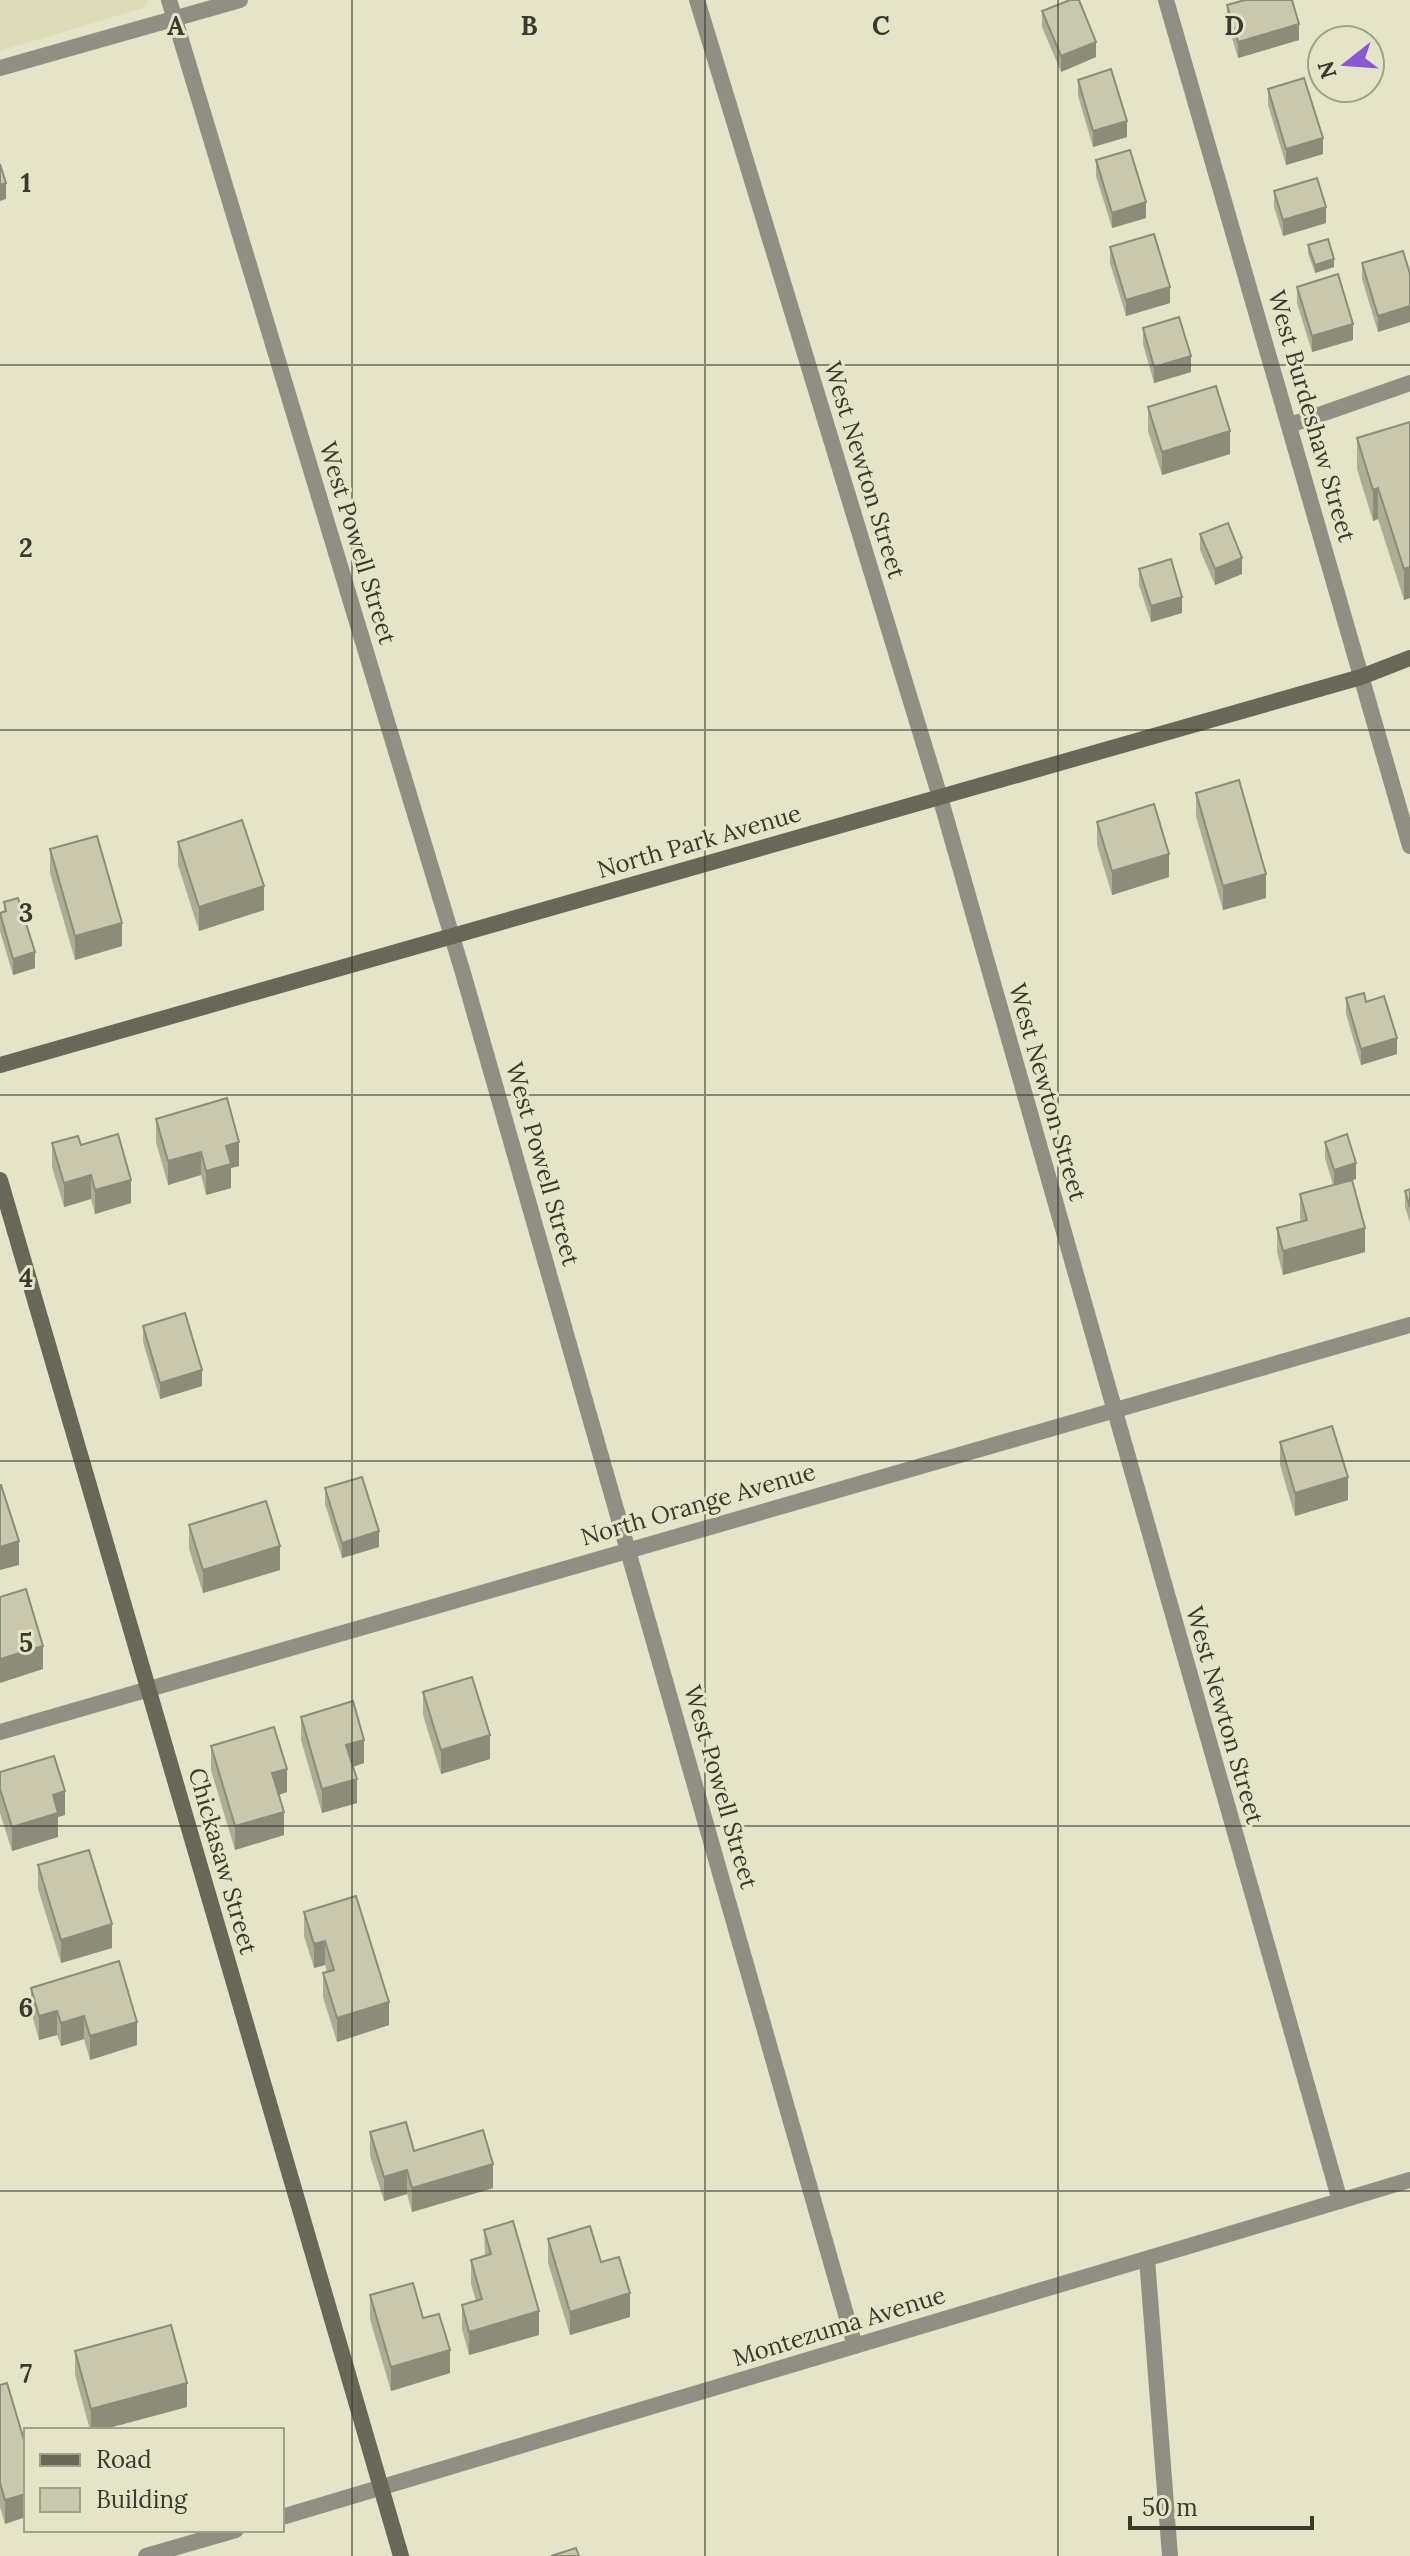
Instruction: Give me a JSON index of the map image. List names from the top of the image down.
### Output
{
  "streets": {
    "street": [
      "West Burdeshaw Street",
      "West Newton Street",
      "West Powell Street",
      "North Park Avenue",
      "North Orange Avenue",
      "Chickasaw Street",
      "Montezuma Avenue"
    ]
  },
  "crossings": [
    ["West Burdeshaw Street", "North Park Avenue"],
    ["West Newton Street", "North Park Avenue"],
    ["West Newton Street", "North Orange Avenue"],
    ["West Newton Street", "Montezuma Avenue"],
    ["West Powell Street", "North Park Avenue"],
    ["West Powell Street", "North Orange Avenue"],
    ["West Powell Street", "Montezuma Avenue"],
    ["North Orange Avenue", "Chickasaw Street"],
    ["Chickasaw Street", "Montezuma Avenue"]
  ],
  "legend": ["Road", "Building"],
  "scale_bar": "50 m",
  "north": "left",
  "grid": {
    "columns": [
      "A",
      "B",
      "C",
      "D"
    ],
    "rows": [
      "1",
      "2",
      "3",
      "4",
      "5",
      "6",
      "7"
    ]
  }
}
